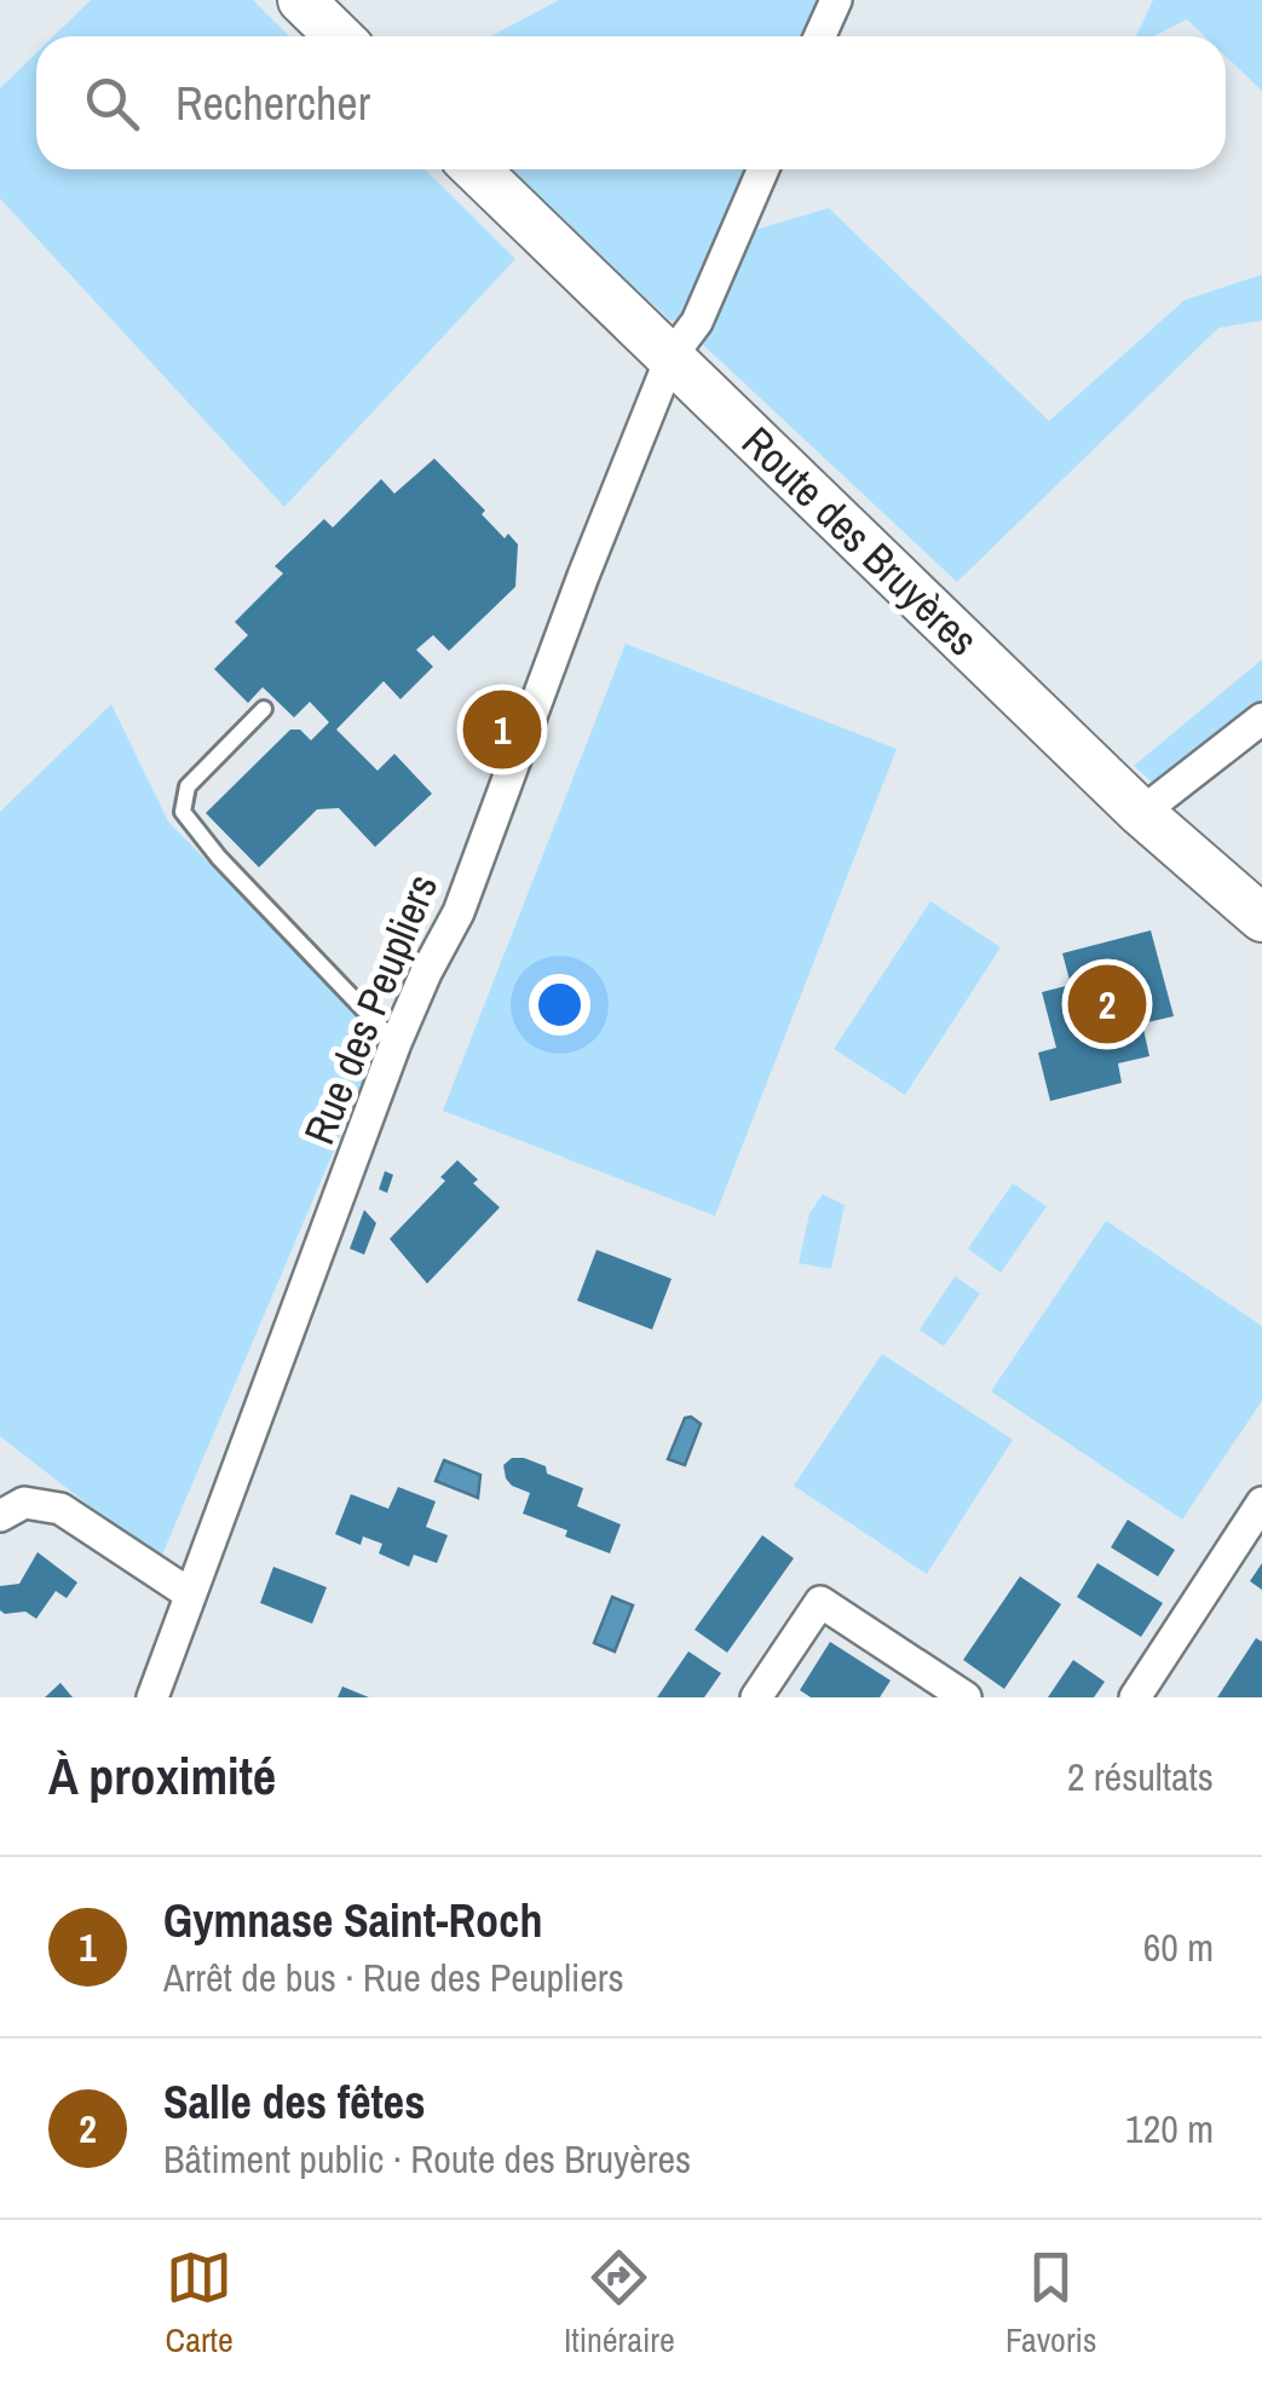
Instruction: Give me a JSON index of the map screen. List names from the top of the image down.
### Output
{
  "streets": {
    "main road": ["Route des Bruyères"],
    "street": ["Rue des Peupliers"]
  },
  "crossings": [
    ["Route des Bruyères", "Rue des Peupliers"]
  ],
  "page": {
    "search": "Rechercher",
    "pins": ["1", "2"],
    "heading": ["À proximité", "2 résultats"],
    "list": [
      {
        "mark": "1",
        "name": "Gymnase Saint-Roch",
        "note": "Arrêt de bus · Rue des Peupliers",
        "value": "60 m"
      },
      {
        "mark": "2",
        "name": "Salle des fêtes",
        "note": "Bâtiment public · Route des Bruyères",
        "value": "120 m"
      }
    ],
    "nav": ["Carte", "Itinéraire", "Favoris"]
  }
}
